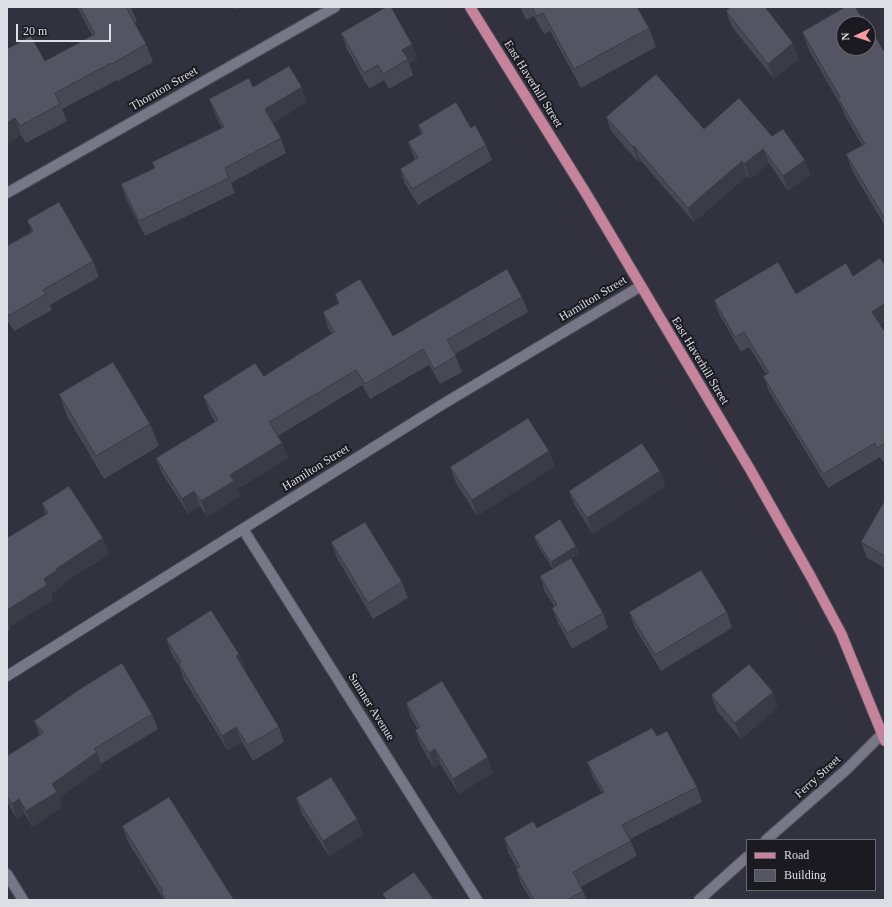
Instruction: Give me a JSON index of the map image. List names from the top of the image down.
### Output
{
  "streets": {
    "main road": ["East Haverhill Street"],
    "street": [
      "Thornton Street",
      "Hamilton Street",
      "Sumner Avenue",
      "Ferry Street"
    ]
  },
  "crossings": [
    ["East Haverhill Street", "Hamilton Street"],
    ["East Haverhill Street", "Ferry Street"],
    ["Hamilton Street", "Sumner Avenue"]
  ],
  "legend": ["Road", "Building"],
  "scale_bar": "20 m",
  "north": "left"
}
